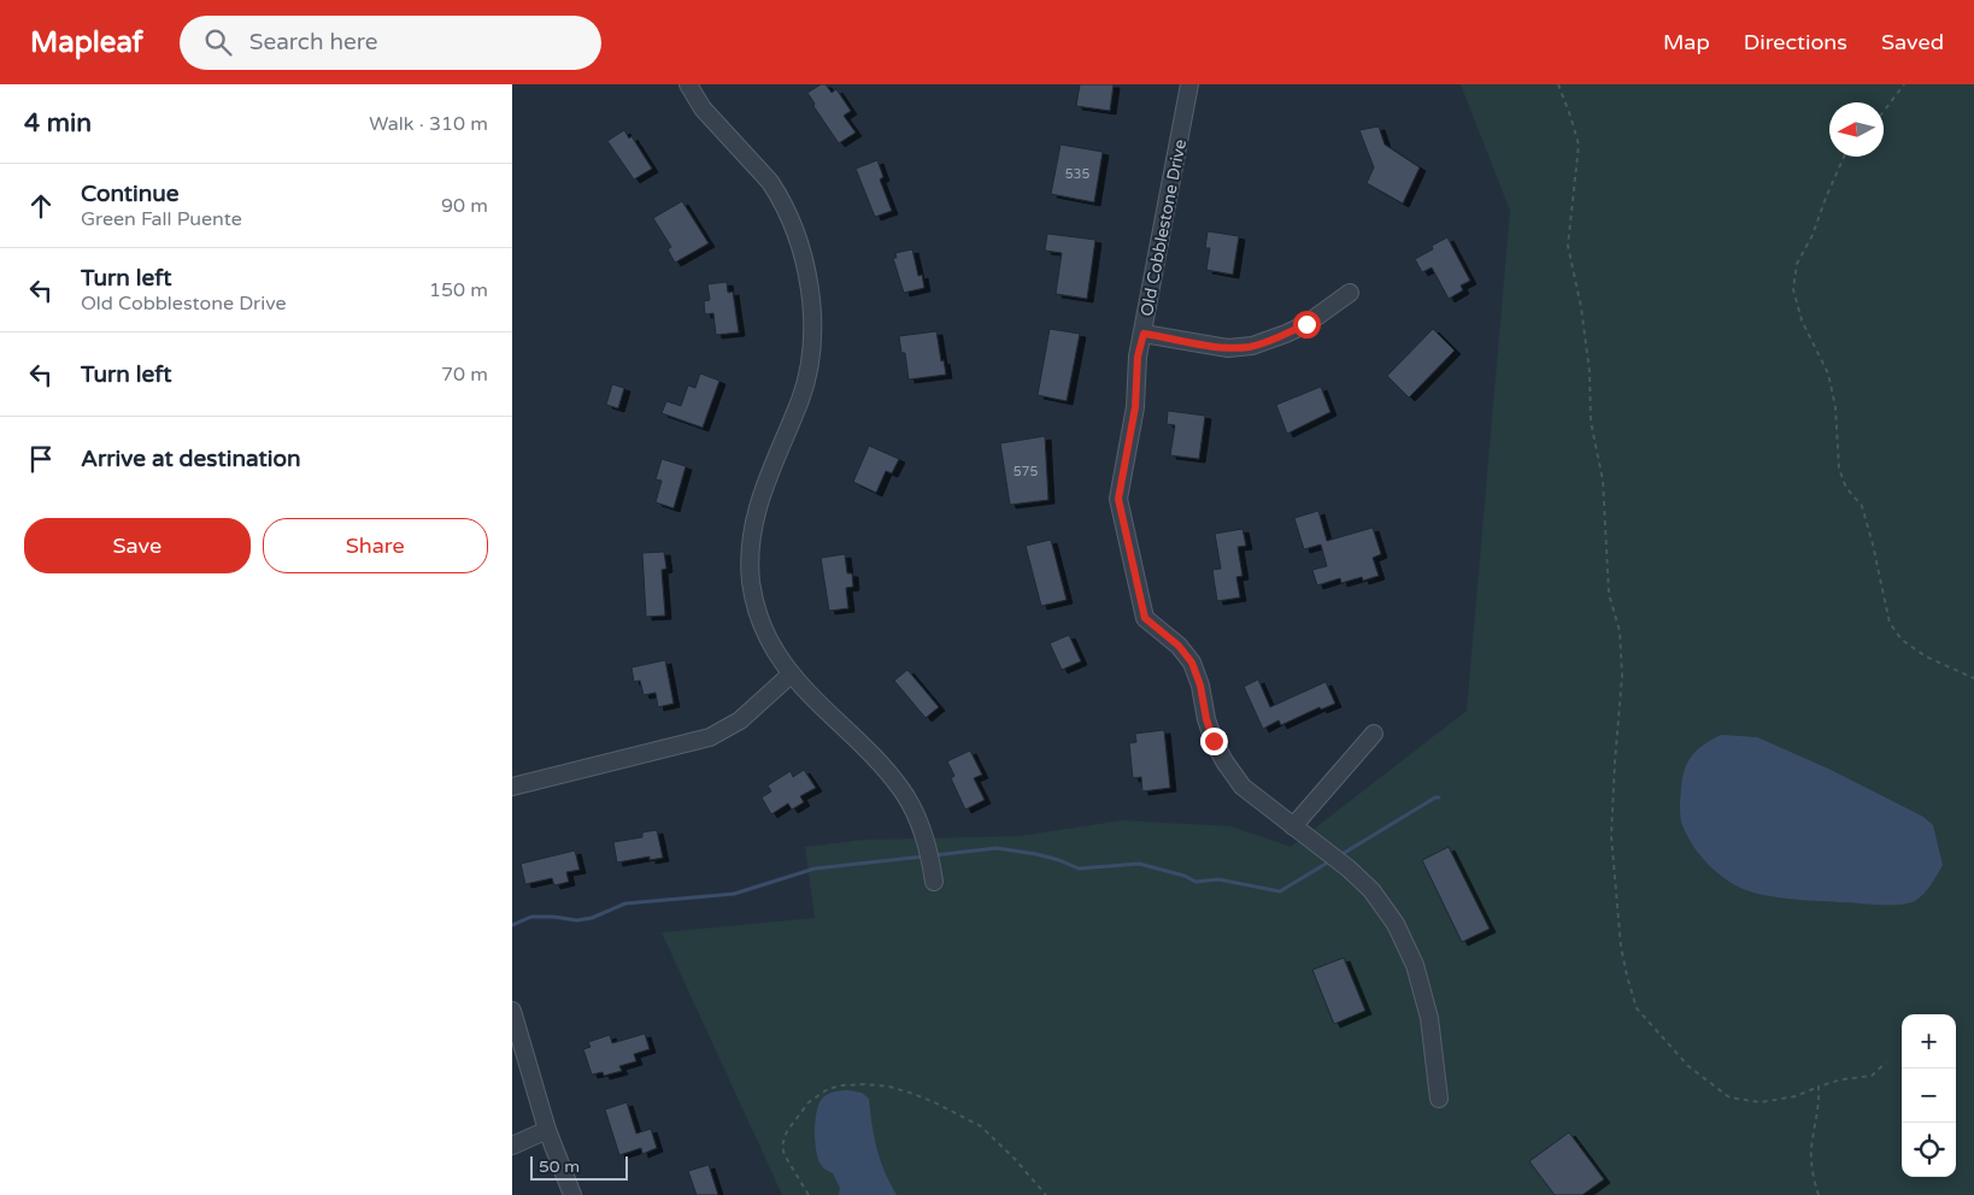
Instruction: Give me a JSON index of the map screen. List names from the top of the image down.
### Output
{
  "streets": {
    "street": ["Old Cobblestone Drive"]
  },
  "house_numbers": ["535", "575"],
  "scale_bar": "50 m",
  "north": "left",
  "page": {
    "header": "Mapleaf",
    "search": "Search here",
    "nav": ["Map", "Directions", "Saved"],
    "heading": ["4 min", "Walk · 310 m"],
    "list": [
      ["Continue", "Green Fall Puente", "90 m"],
      ["Turn left", "Old Cobblestone Drive", "150 m"],
      ["Turn left", "70 m"],
      "Arrive at destination"
    ],
    "buttons": ["Save", "Share"],
    "map_buttons": ["+", "−"],
    "scale": "50 m"
  }
}
